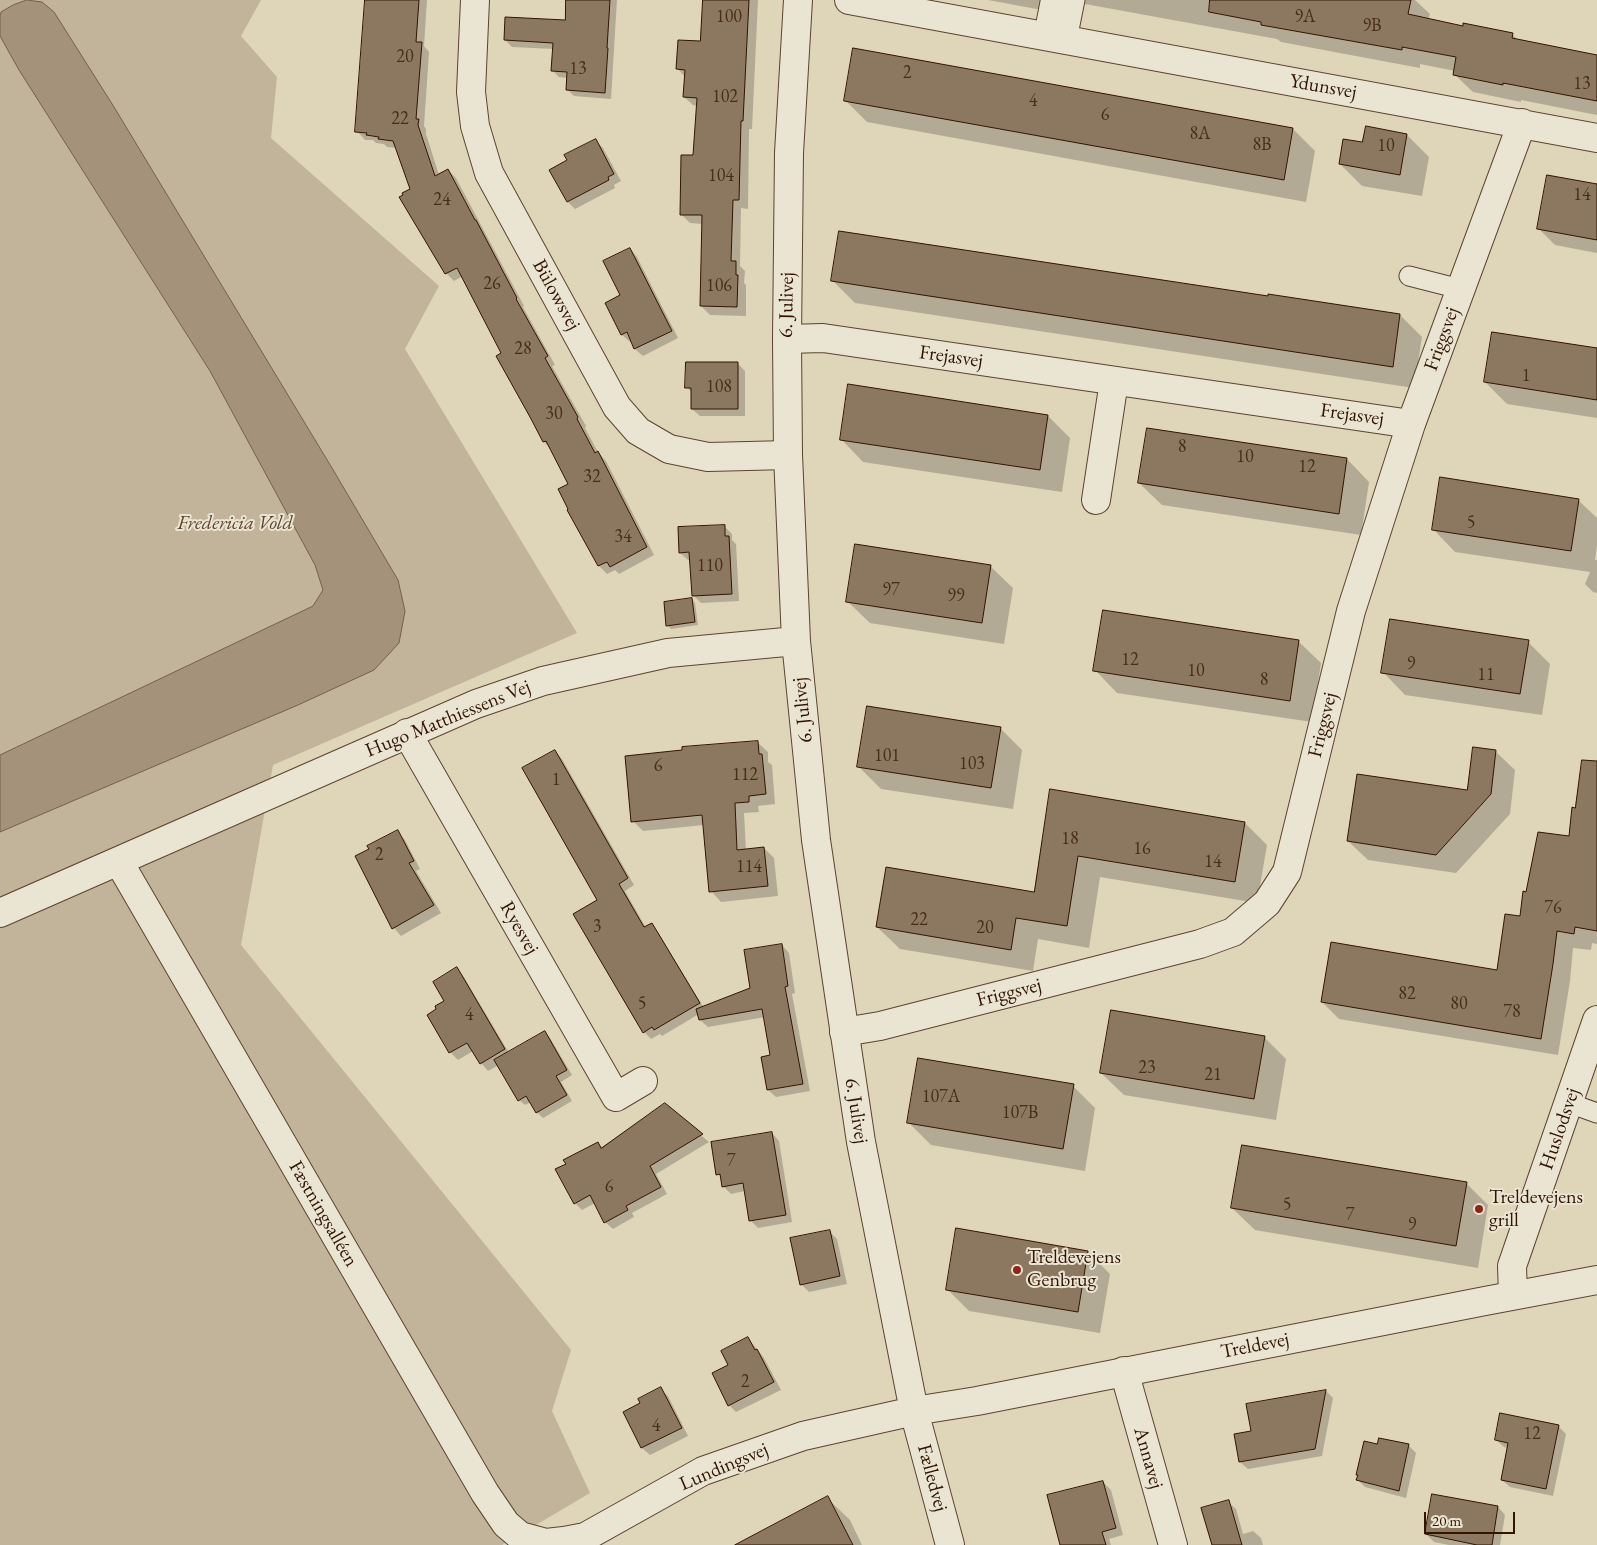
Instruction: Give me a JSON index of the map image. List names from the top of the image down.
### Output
{
  "streets": {
    "street": [
      "Ydunsvej",
      "Bülowsvej",
      "6. Julivej",
      "Friggsvej",
      "Frejasvej",
      "Hugo Matthiessens Vej",
      "Ryesvej",
      "Huslodsvej",
      "Fæstningsalléen",
      "Treldevej",
      "Annavej",
      "Lundingsvej",
      "Fælledvej"
    ]
  },
  "crossings": [
    ["Ydunsvej", "Friggsvej"],
    ["Bülowsvej", "6. Julivej"],
    ["6. Julivej", "Friggsvej"],
    ["6. Julivej", "Frejasvej"],
    ["6. Julivej", "Hugo Matthiessens Vej"],
    ["6. Julivej", "Treldevej"],
    ["6. Julivej", "Lundingsvej"],
    ["6. Julivej", "Fælledvej"],
    ["Friggsvej", "Frejasvej"],
    ["Hugo Matthiessens Vej", "Ryesvej"],
    ["Hugo Matthiessens Vej", "Fæstningsalléen"],
    ["Huslodsvej", "Treldevej"],
    ["Fæstningsalléen", "Lundingsvej"],
    ["Treldevej", "Annavej"],
    ["Treldevej", "Lundingsvej"],
    ["Treldevej", "Fælledvej"],
    ["Lundingsvej", "Fælledvej"]
  ],
  "parks": ["Fredericia Vold"],
  "places": ["Treldevejens grill", "Treldevejens Genbrug"],
  "house_numbers": [
    "100",
    "9A",
    "9B",
    "20",
    "13",
    "2",
    "13",
    "102",
    "4",
    "6",
    "22",
    "8A",
    "8B",
    "10",
    "104",
    "14",
    "24",
    "26",
    "106",
    "28",
    "1",
    "108",
    "30",
    "8",
    "10",
    "12",
    "32",
    "5",
    "34",
    "110",
    "97",
    "99",
    "12",
    "9",
    "10",
    "11",
    "8",
    "101",
    "103",
    "6",
    "112",
    "1",
    "18",
    "16",
    "2",
    "14",
    "114",
    "76",
    "22",
    "3",
    "20",
    "82",
    "5",
    "80",
    "78",
    "4",
    "23",
    "21",
    "107A",
    "107B",
    "7",
    "6",
    "5",
    "7",
    "9",
    "2",
    "4",
    "12"
  ],
  "scale_bar": "20 m"
}
